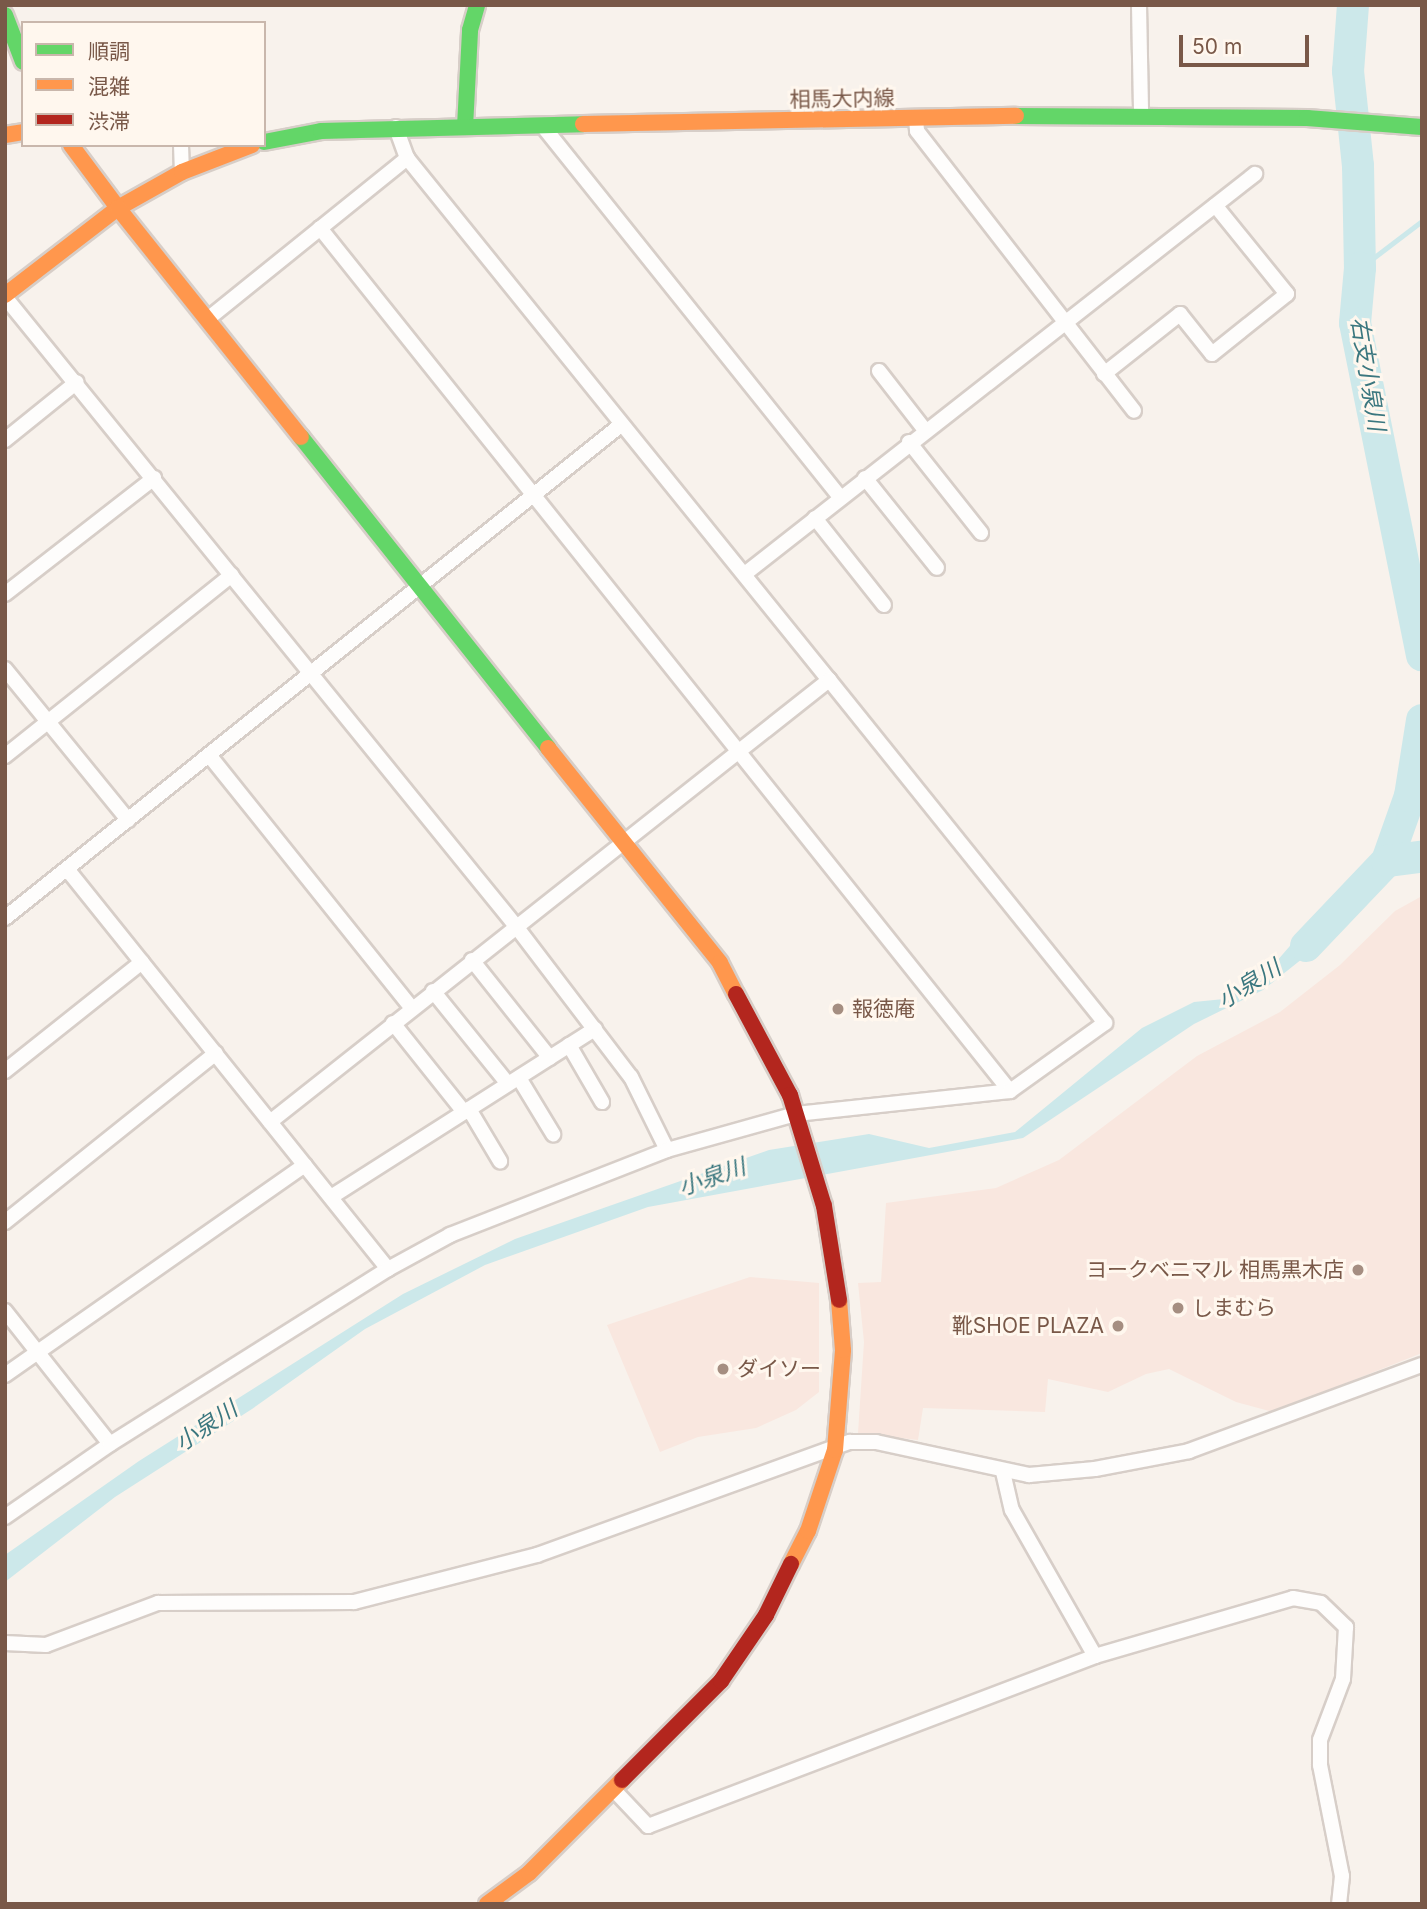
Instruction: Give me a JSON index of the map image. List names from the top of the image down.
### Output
{
  "streets": {
    "street": ["相馬大内線"]
  },
  "water": ["右支小泉川", "小泉川"],
  "places": [
    "報徳庵",
    "ヨークベニマル 相馬黒木店",
    "しまむら",
    "靴SHOE PLAZA",
    "ダイソー"
  ],
  "legend": ["順調", "混雑", "渋滞"],
  "scale_bar": "50 m"
}
